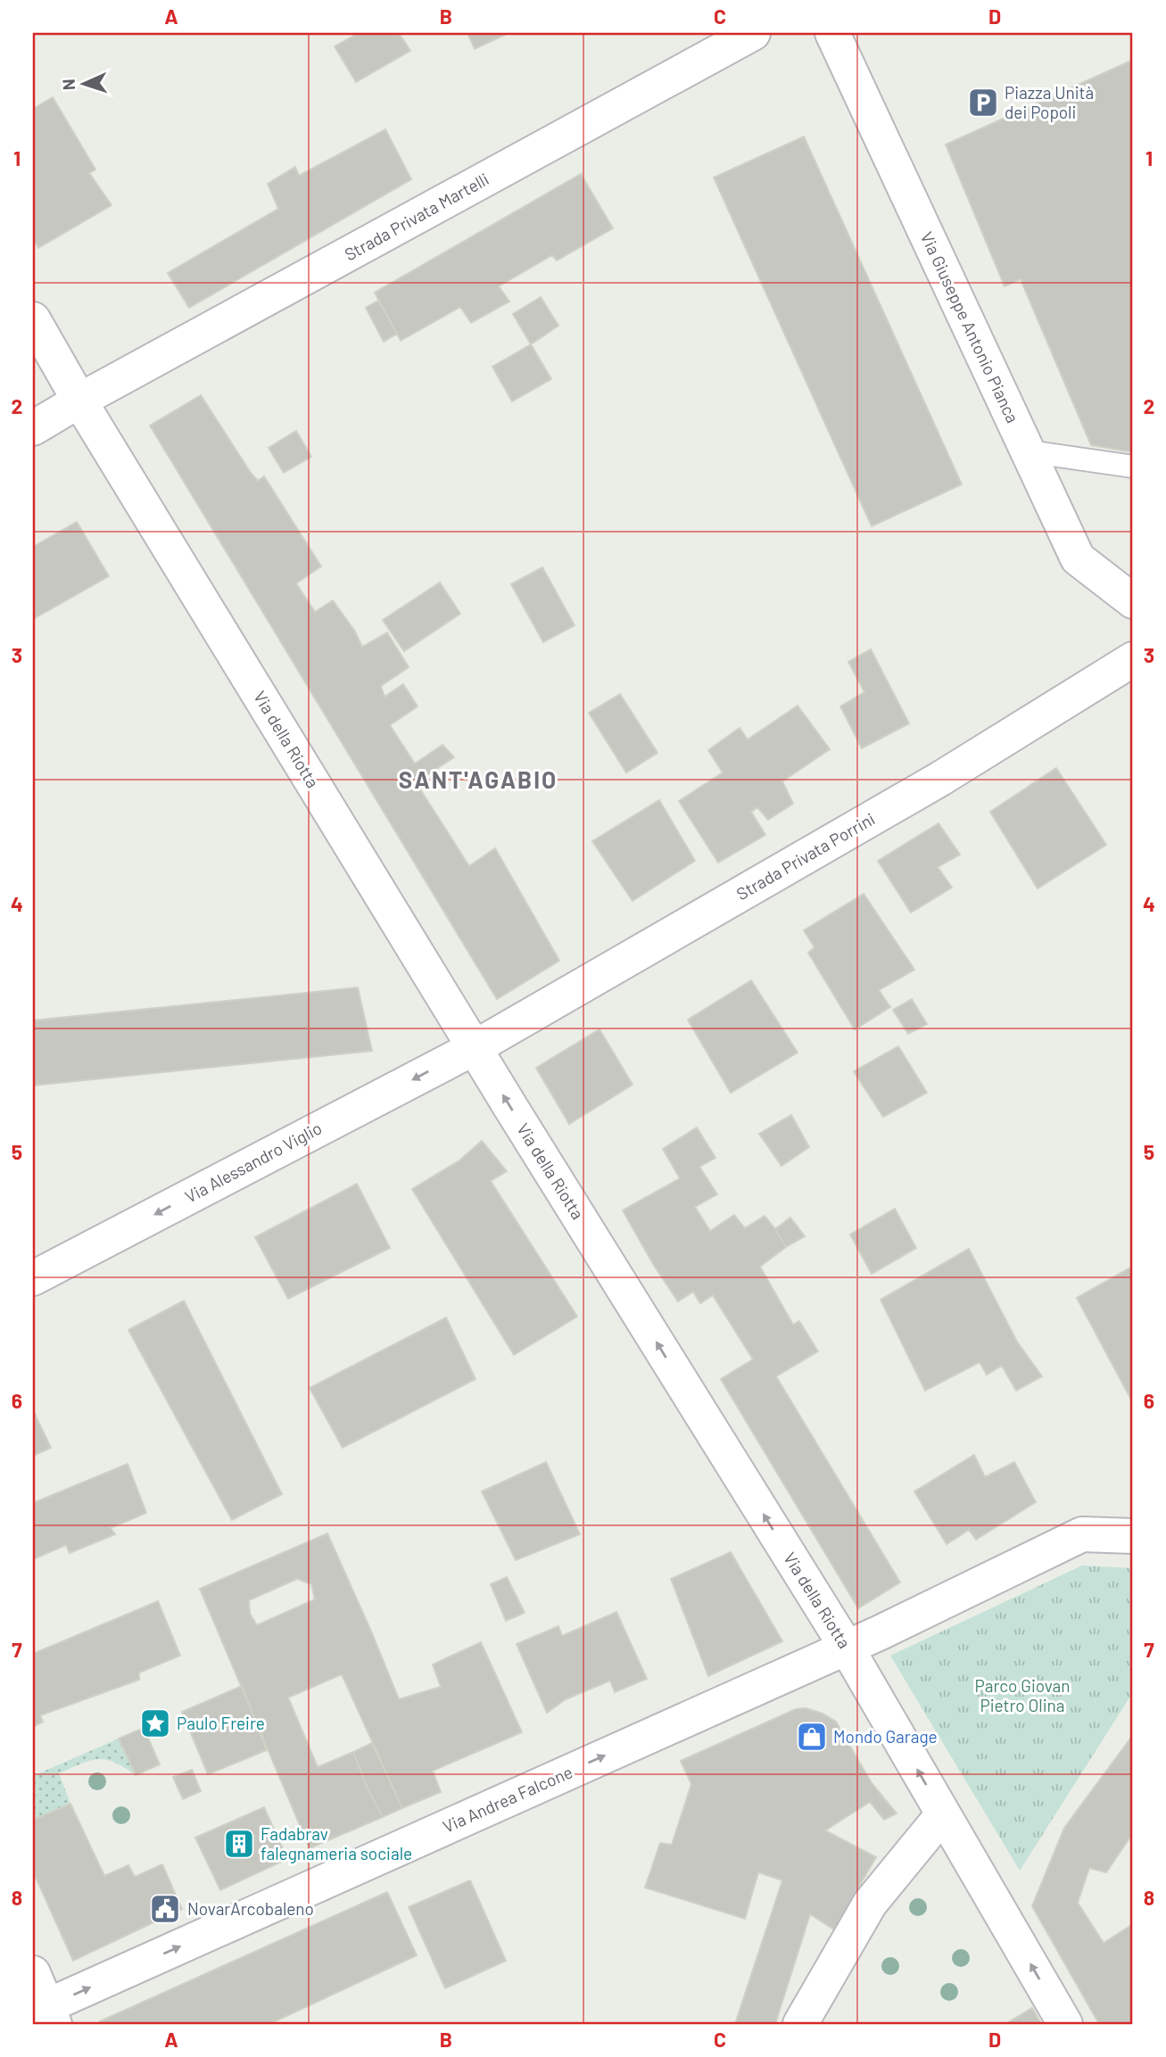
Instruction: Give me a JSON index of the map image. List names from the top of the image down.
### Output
{
  "streets": {
    "street": [
      "Strada Privata Martelli",
      "Via Giuseppe Antonio Pianca",
      "Via della Riotta",
      "Strada Privata Porrini",
      "Via Alessandro Viglio",
      "Via Andrea Falcone"
    ]
  },
  "crossings": [
    ["Strada Privata Martelli", "Via della Riotta"],
    ["Via della Riotta", "Strada Privata Porrini"],
    ["Via della Riotta", "Via Alessandro Viglio"],
    ["Via della Riotta", "Via Andrea Falcone"],
    ["Strada Privata Porrini", "Via Alessandro Viglio"]
  ],
  "one_way": ["Via della Riotta", "Via Alessandro Viglio", "Via Andrea Falcone"],
  "districts": ["SANT'AGABIO"],
  "parks": ["Parco Giovan Pietro Olina"],
  "places": {
    "parking": ["Piazza Unità dei Popoli"],
    "place": ["Paulo Freire"],
    "shop": ["Mondo Garage"],
    "building": ["Fadabrav falegnameria sociale"],
    "public building": ["NovarArcobaleno"]
  },
  "north": "left",
  "grid": {
    "columns": [
      "A",
      "B",
      "C",
      "D"
    ],
    "rows": [
      "1",
      "2",
      "3",
      "4",
      "5",
      "6",
      "7",
      "8"
    ]
  }
}
